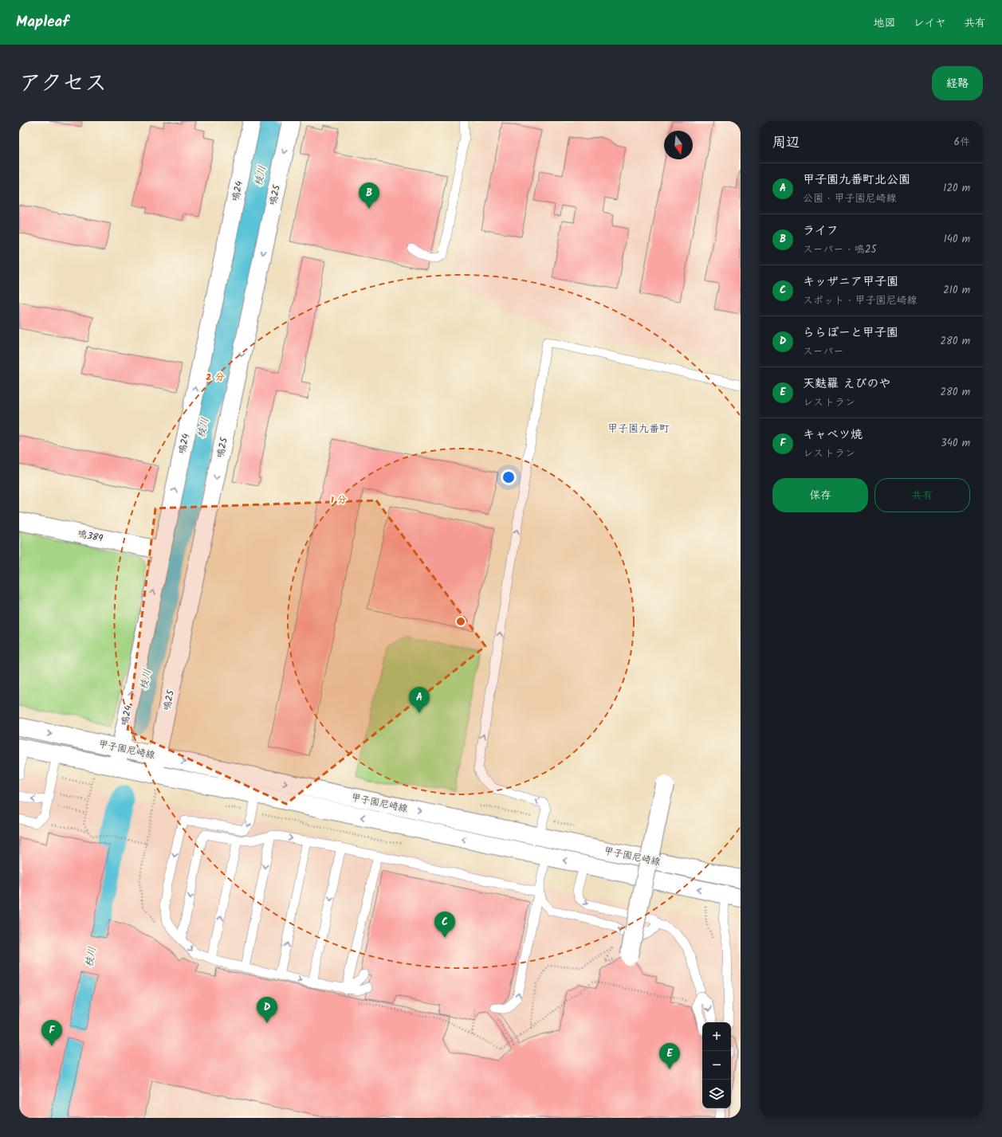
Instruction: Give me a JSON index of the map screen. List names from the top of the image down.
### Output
{
  "streets": {
    "street": [
      "鳴24",
      "鳴25",
      "鳴389",
      "甲子園尼崎線"
    ]
  },
  "crossings": [
    ["鳴24", "鳴389"],
    ["鳴24", "甲子園尼崎線"],
    ["鳴25", "甲子園尼崎線"]
  ],
  "one_way": ["鳴24", "鳴25"],
  "districts": ["甲子園九番町"],
  "water": ["枝川"],
  "north": "bottom",
  "page": {
    "header": "Mapleaf",
    "nav": ["地図", "レイヤ", "共有"],
    "title": "アクセス",
    "buttons": [
      "経路",
      ["保存", "共有"]
    ],
    "heading": ["周辺", "6件"],
    "list": [
      {
        "mark": "A",
        "name": "甲子園九番町北公園",
        "note": "公園 · 甲子園尼崎線",
        "value": "120 m"
      },
      {
        "mark": "B",
        "name": "ライフ",
        "note": "スーパー · 鳴25",
        "value": "140 m"
      },
      {
        "mark": "C",
        "name": "キッザニア甲子園",
        "note": "スポット · 甲子園尼崎線",
        "value": "210 m"
      },
      {
        "mark": "D",
        "name": "ららぽーと甲子園",
        "note": "スーパー",
        "value": "280 m"
      },
      {
        "mark": "E",
        "name": "天麩羅 えびのや",
        "note": "レストラン",
        "value": "280 m"
      },
      {
        "mark": "F",
        "name": "キャベツ焼",
        "note": "レストラン",
        "value": "340 m"
      }
    ],
    "pins": [
      "B",
      "A",
      "C",
      "D",
      "F",
      "E"
    ],
    "map_buttons": ["+", "−"]
  },
  "rings": ["2 分", "1 分"]
}
